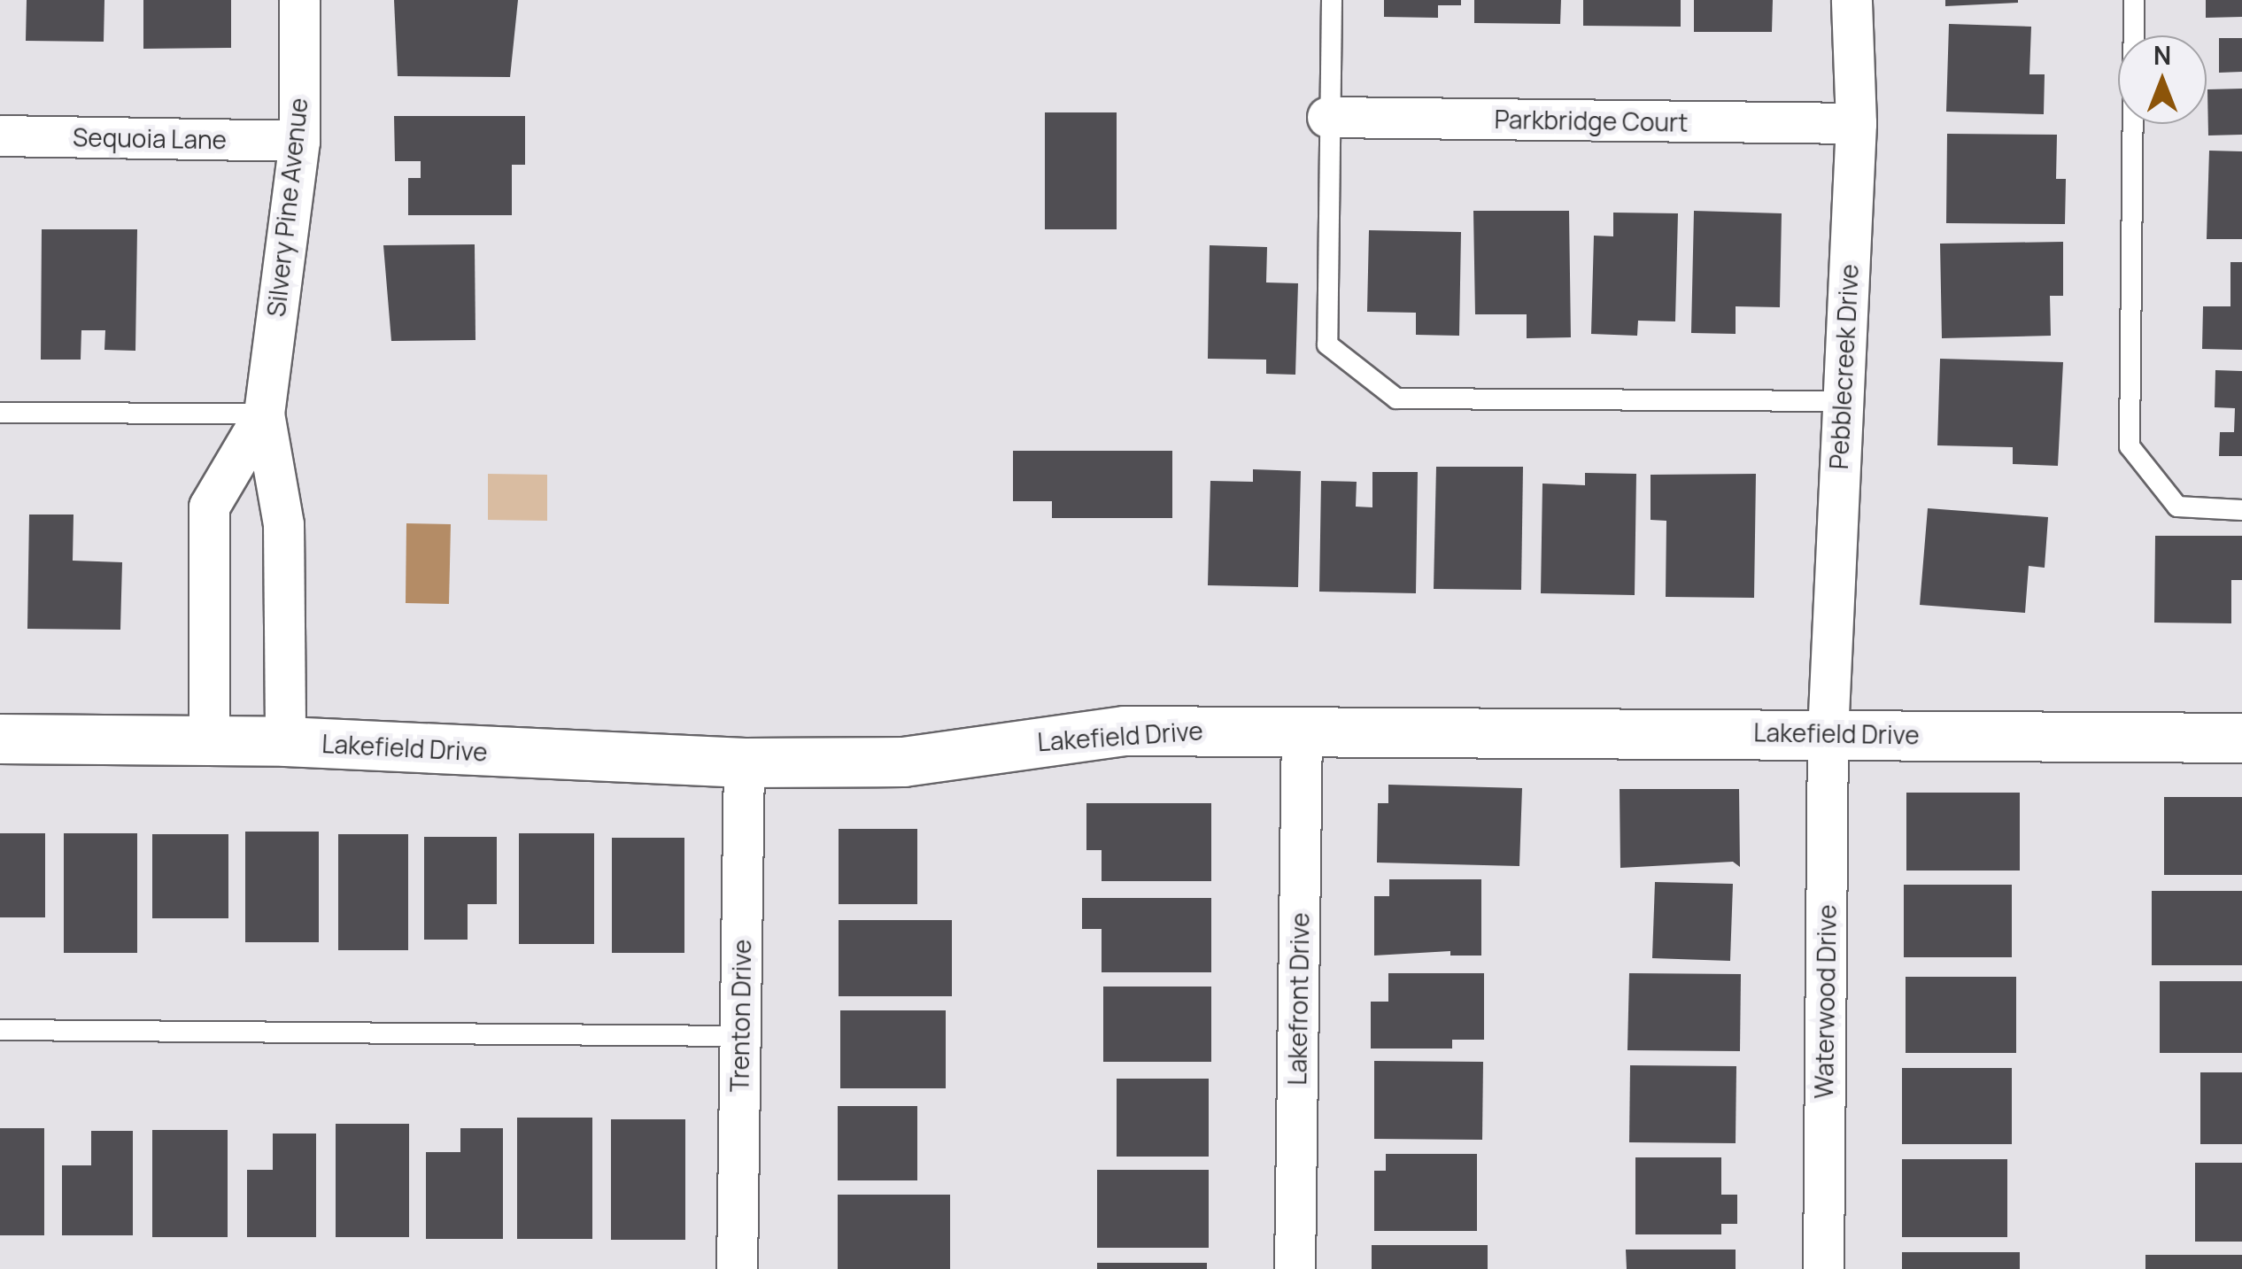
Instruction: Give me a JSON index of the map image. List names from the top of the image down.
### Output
{
  "streets": {
    "street": [
      "Parkbridge Court",
      "Sequoia Lane",
      "Silvery Pine Avenue",
      "Pebblecreek Drive",
      "Lakefield Drive",
      "Lakefront Drive",
      "Waterwood Drive",
      "Trenton Drive"
    ]
  },
  "crossings": [
    ["Parkbridge Court", "Pebblecreek Drive"],
    ["Sequoia Lane", "Silvery Pine Avenue"],
    ["Silvery Pine Avenue", "Lakefield Drive"],
    ["Pebblecreek Drive", "Lakefield Drive"],
    ["Pebblecreek Drive", "Waterwood Drive"],
    ["Lakefield Drive", "Lakefront Drive"],
    ["Lakefield Drive", "Waterwood Drive"],
    ["Lakefield Drive", "Trenton Drive"]
  ],
  "north": "top"
}
